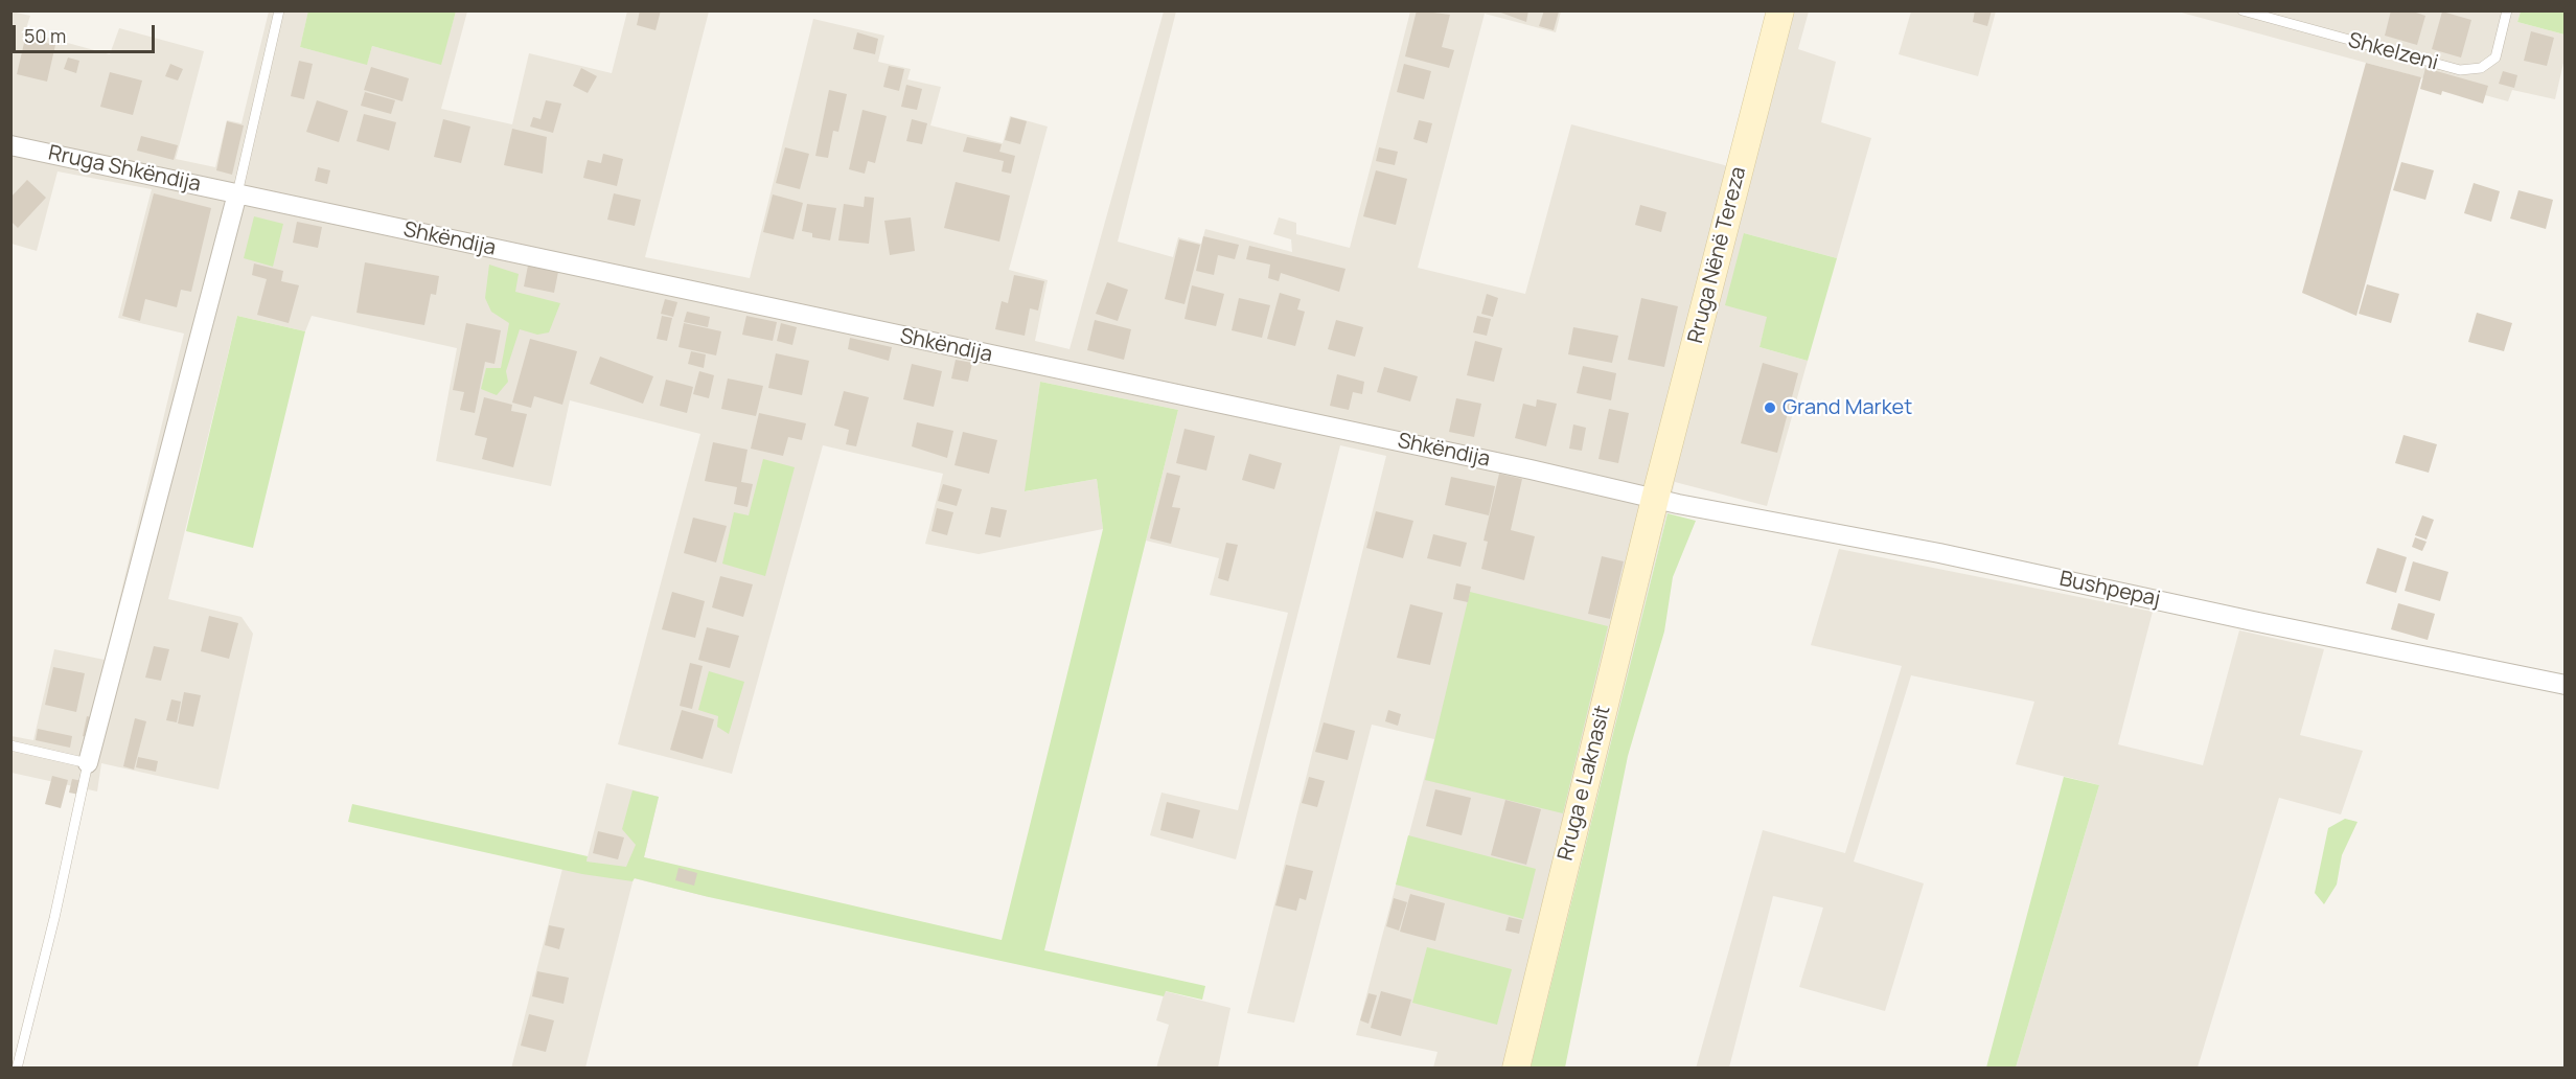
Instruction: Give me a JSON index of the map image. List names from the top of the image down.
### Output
{
  "streets": {
    "main road": ["Rruga Nënë Tereza", "Rruga e Laknasit"],
    "street": ["Rruga Shkëndija", "Shkëndija", "Bushpepaj"],
    "lane": ["Shkelzeni"]
  },
  "crossings": [
    ["Rruga Shkëndija", "Shkëndija"],
    ["Shkëndija", "Rruga Nënë Tereza"],
    ["Shkëndija", "Bushpepaj"],
    ["Shkëndija", "Rruga e Laknasit"],
    ["Rruga Nënë Tereza", "Bushpepaj"],
    ["Rruga Nënë Tereza", "Rruga e Laknasit"],
    ["Bushpepaj", "Rruga e Laknasit"]
  ],
  "places": ["Grand Market"],
  "scale_bar": "50 m"
}
